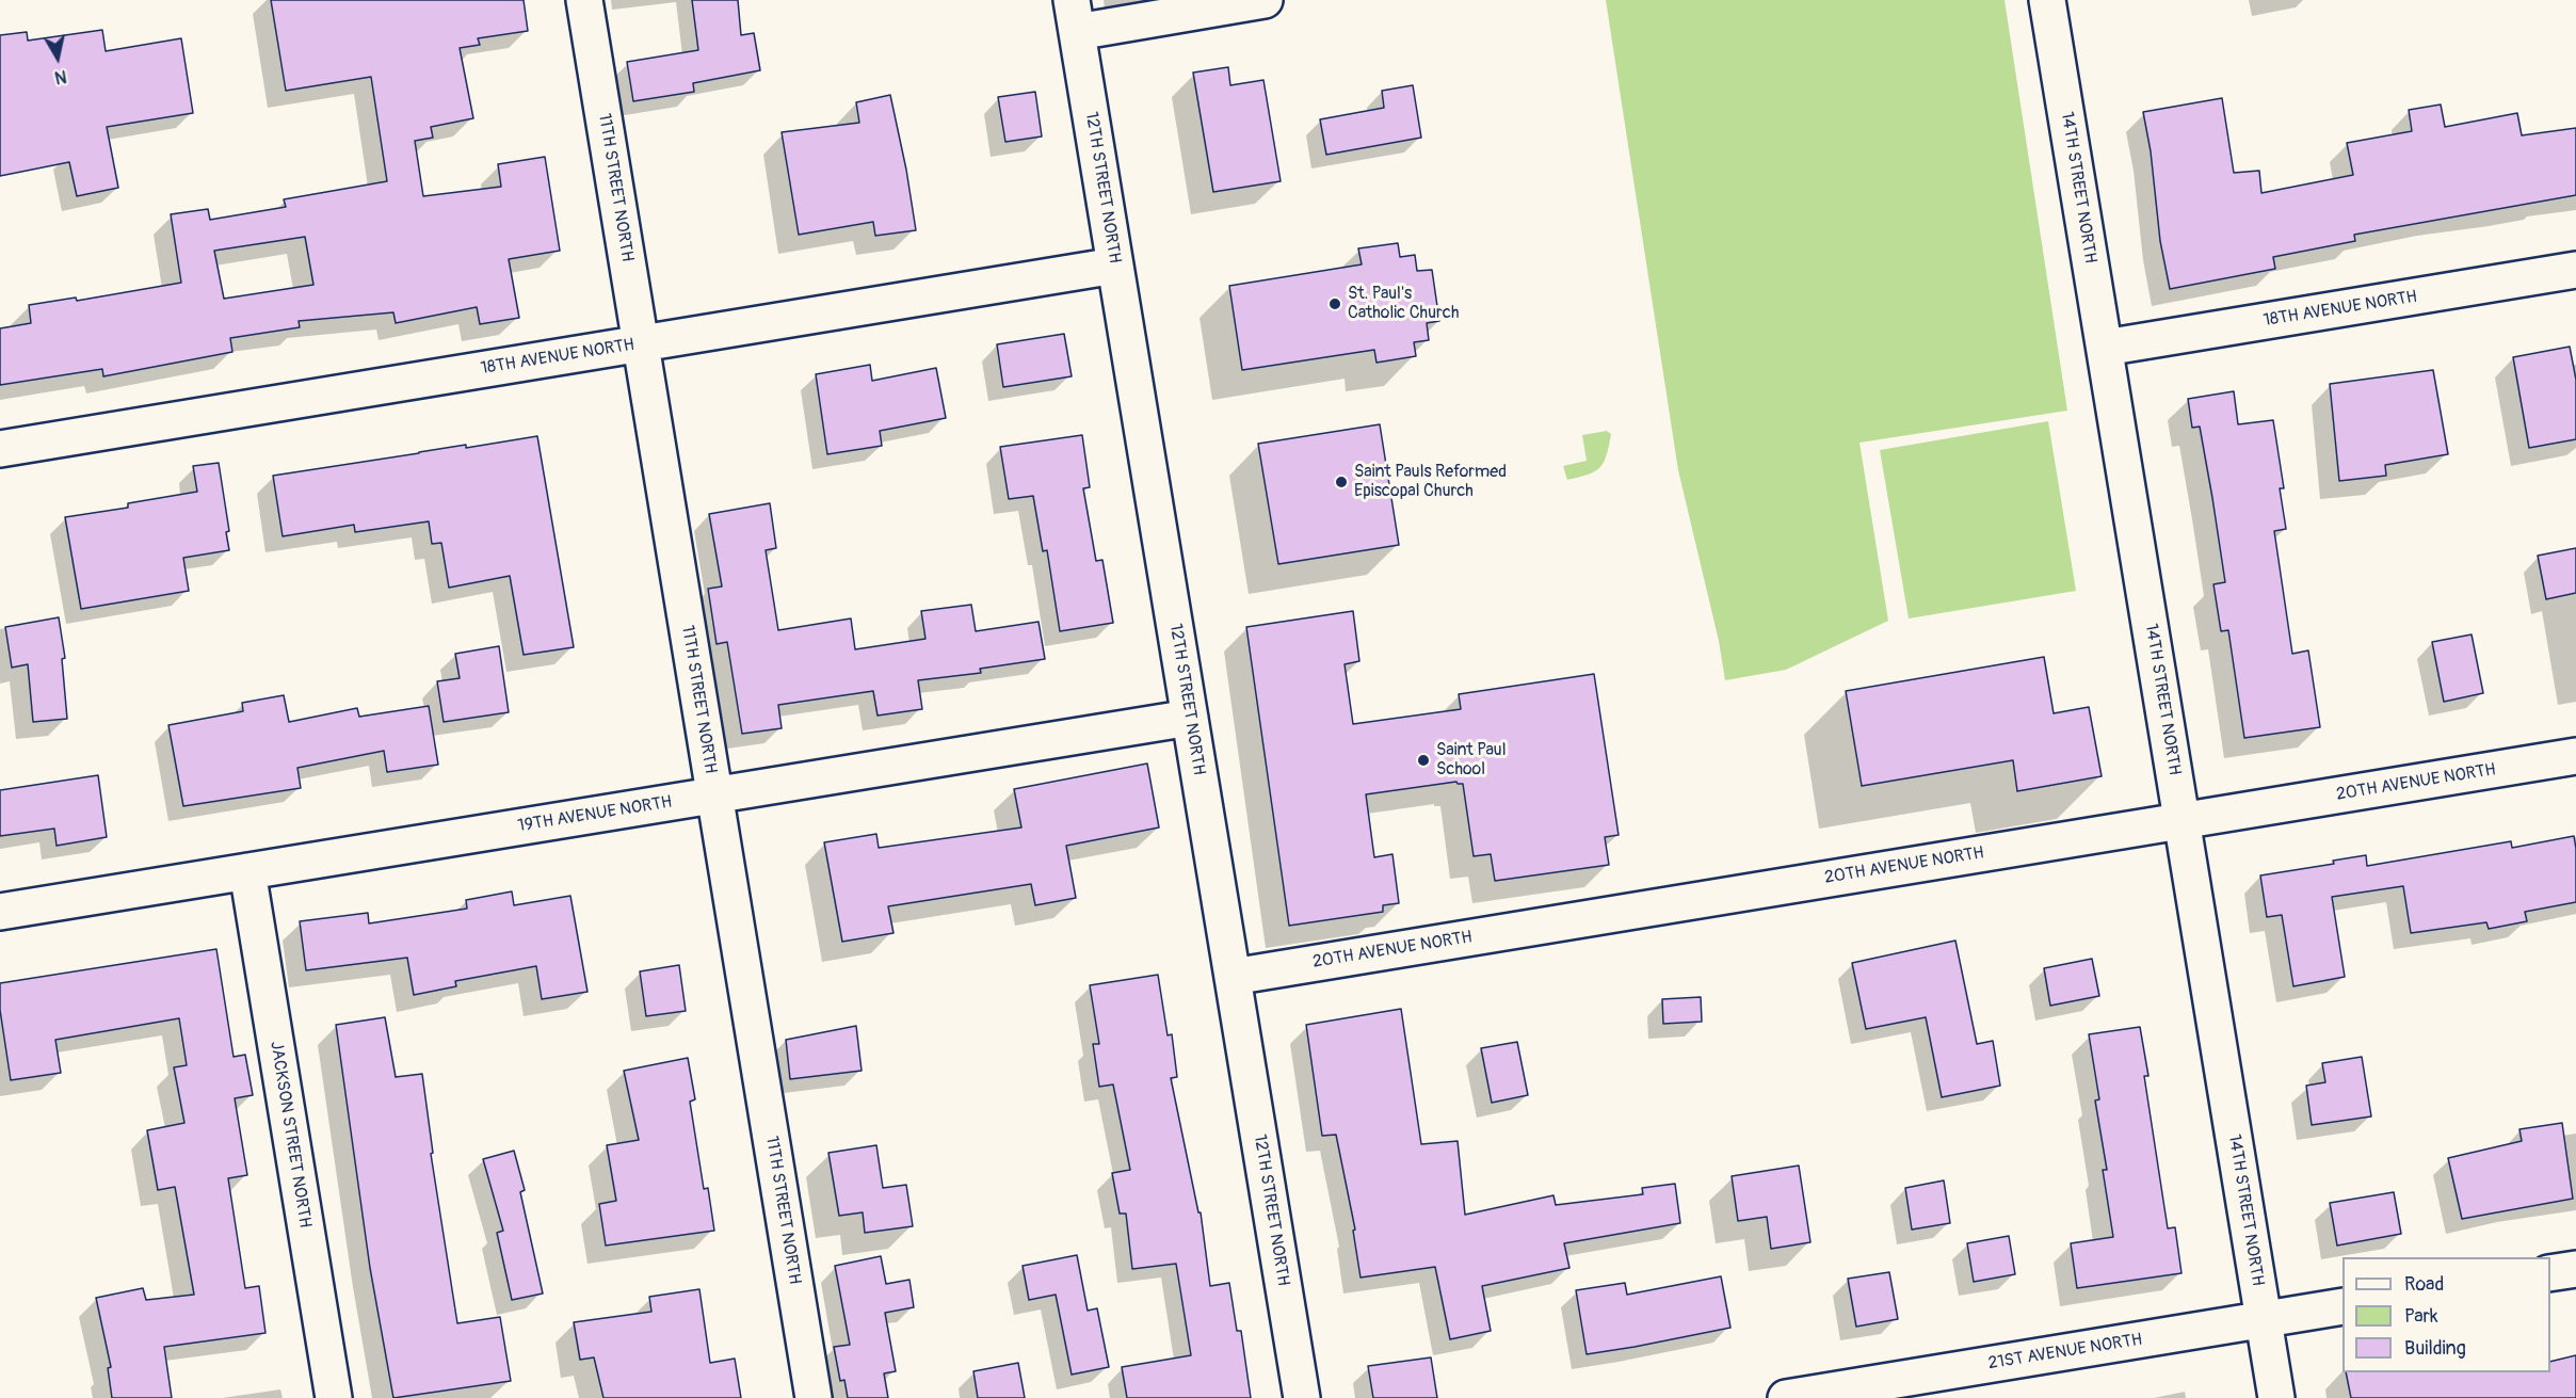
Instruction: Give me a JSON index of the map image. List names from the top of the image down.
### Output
{
  "streets": {
    "street": [
      "11TH STREET NORTH",
      "12TH STREET NORTH",
      "14TH STREET NORTH",
      "18TH AVENUE NORTH",
      "20TH AVENUE NORTH",
      "19TH AVENUE NORTH",
      "JACKSON STREET NORTH",
      "21ST AVENUE NORTH"
    ]
  },
  "crossings": [
    ["11TH STREET NORTH", "18TH AVENUE NORTH"],
    ["11TH STREET NORTH", "19TH AVENUE NORTH"],
    ["12TH STREET NORTH", "18TH AVENUE NORTH"],
    ["12TH STREET NORTH", "20TH AVENUE NORTH"],
    ["12TH STREET NORTH", "19TH AVENUE NORTH"],
    ["14TH STREET NORTH", "18TH AVENUE NORTH"],
    ["14TH STREET NORTH", "20TH AVENUE NORTH"],
    ["14TH STREET NORTH", "21ST AVENUE NORTH"],
    ["19TH AVENUE NORTH", "JACKSON STREET NORTH"]
  ],
  "places": ["St. Paul's Catholic Church", "Saint Pauls Reformed Episcopal Church", "Saint Paul School"],
  "legend": ["Road", "Park", "Building"],
  "north": "bottom"
}
